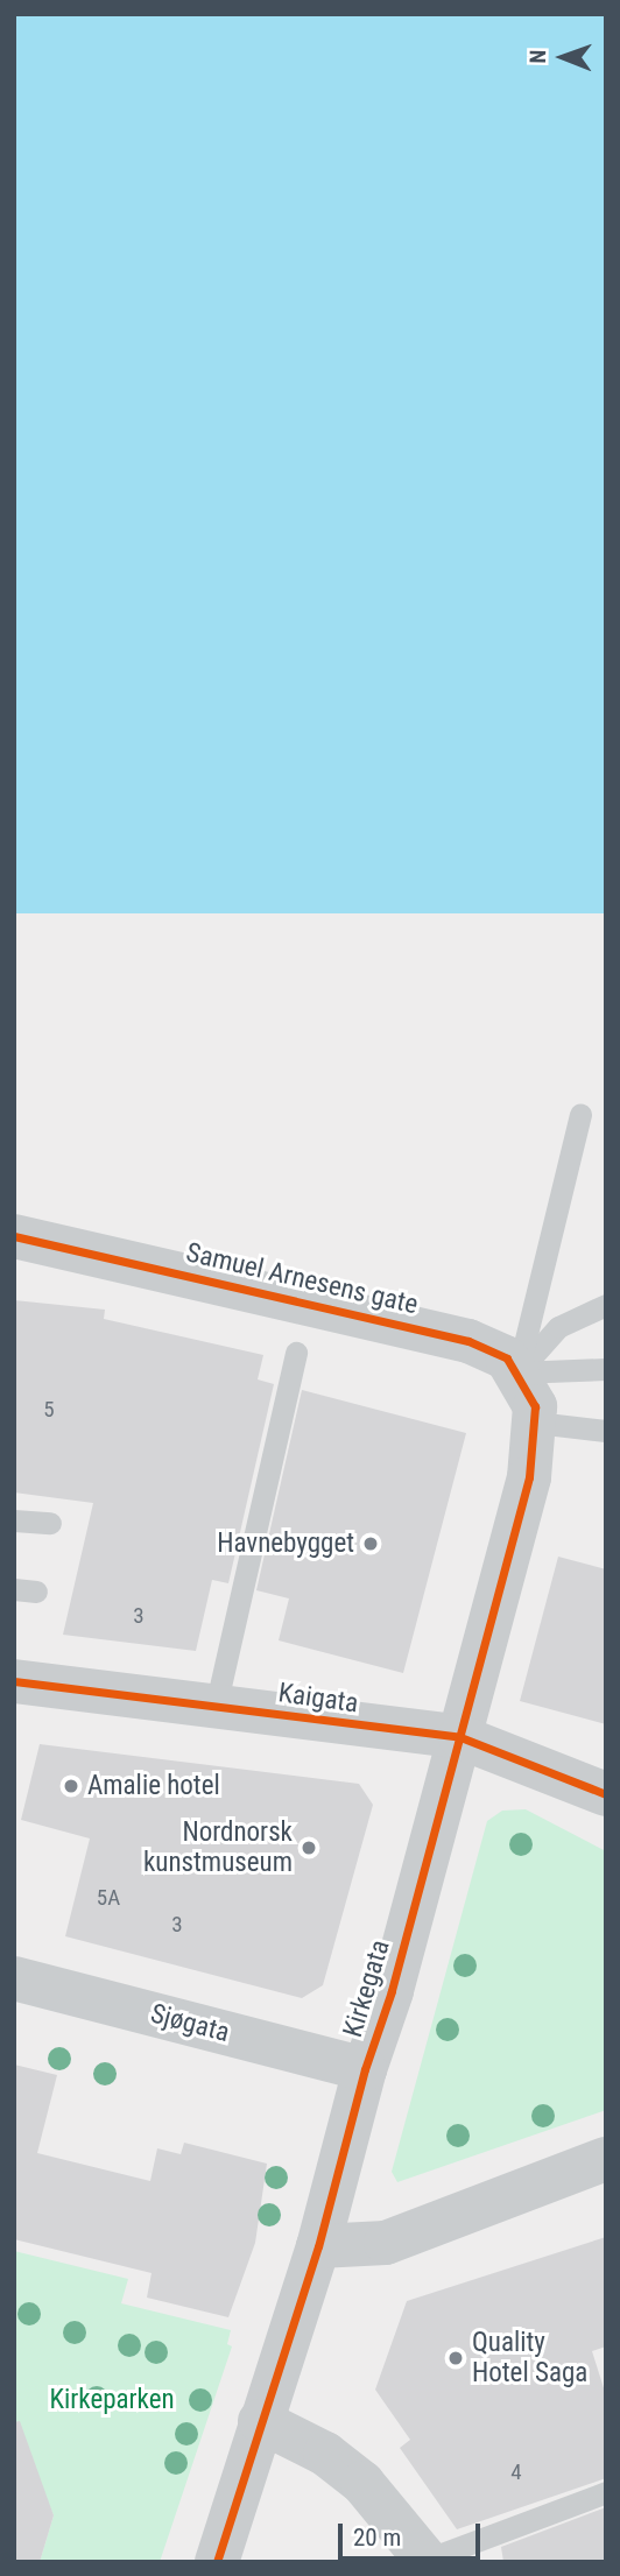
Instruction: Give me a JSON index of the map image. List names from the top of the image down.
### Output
{
  "streets": {
    "street": [
      "Samuel Arnesens gate",
      "Kaigata",
      "Kirkegata",
      "Sjøgata"
    ]
  },
  "crossings": [
    ["Samuel Arnesens gate", "Kirkegata"],
    ["Kaigata", "Kirkegata"],
    ["Kirkegata", "Sjøgata"]
  ],
  "parks": ["Kirkeparken"],
  "places": [
    "Havnebygget",
    "Amalie hotel",
    "Nordnorsk kunstmuseum",
    "Quality Hotel Saga"
  ],
  "house_numbers": [
    "5",
    "3",
    "5A",
    "3",
    "4"
  ],
  "scale_bar": "20 m",
  "north": "left"
}
